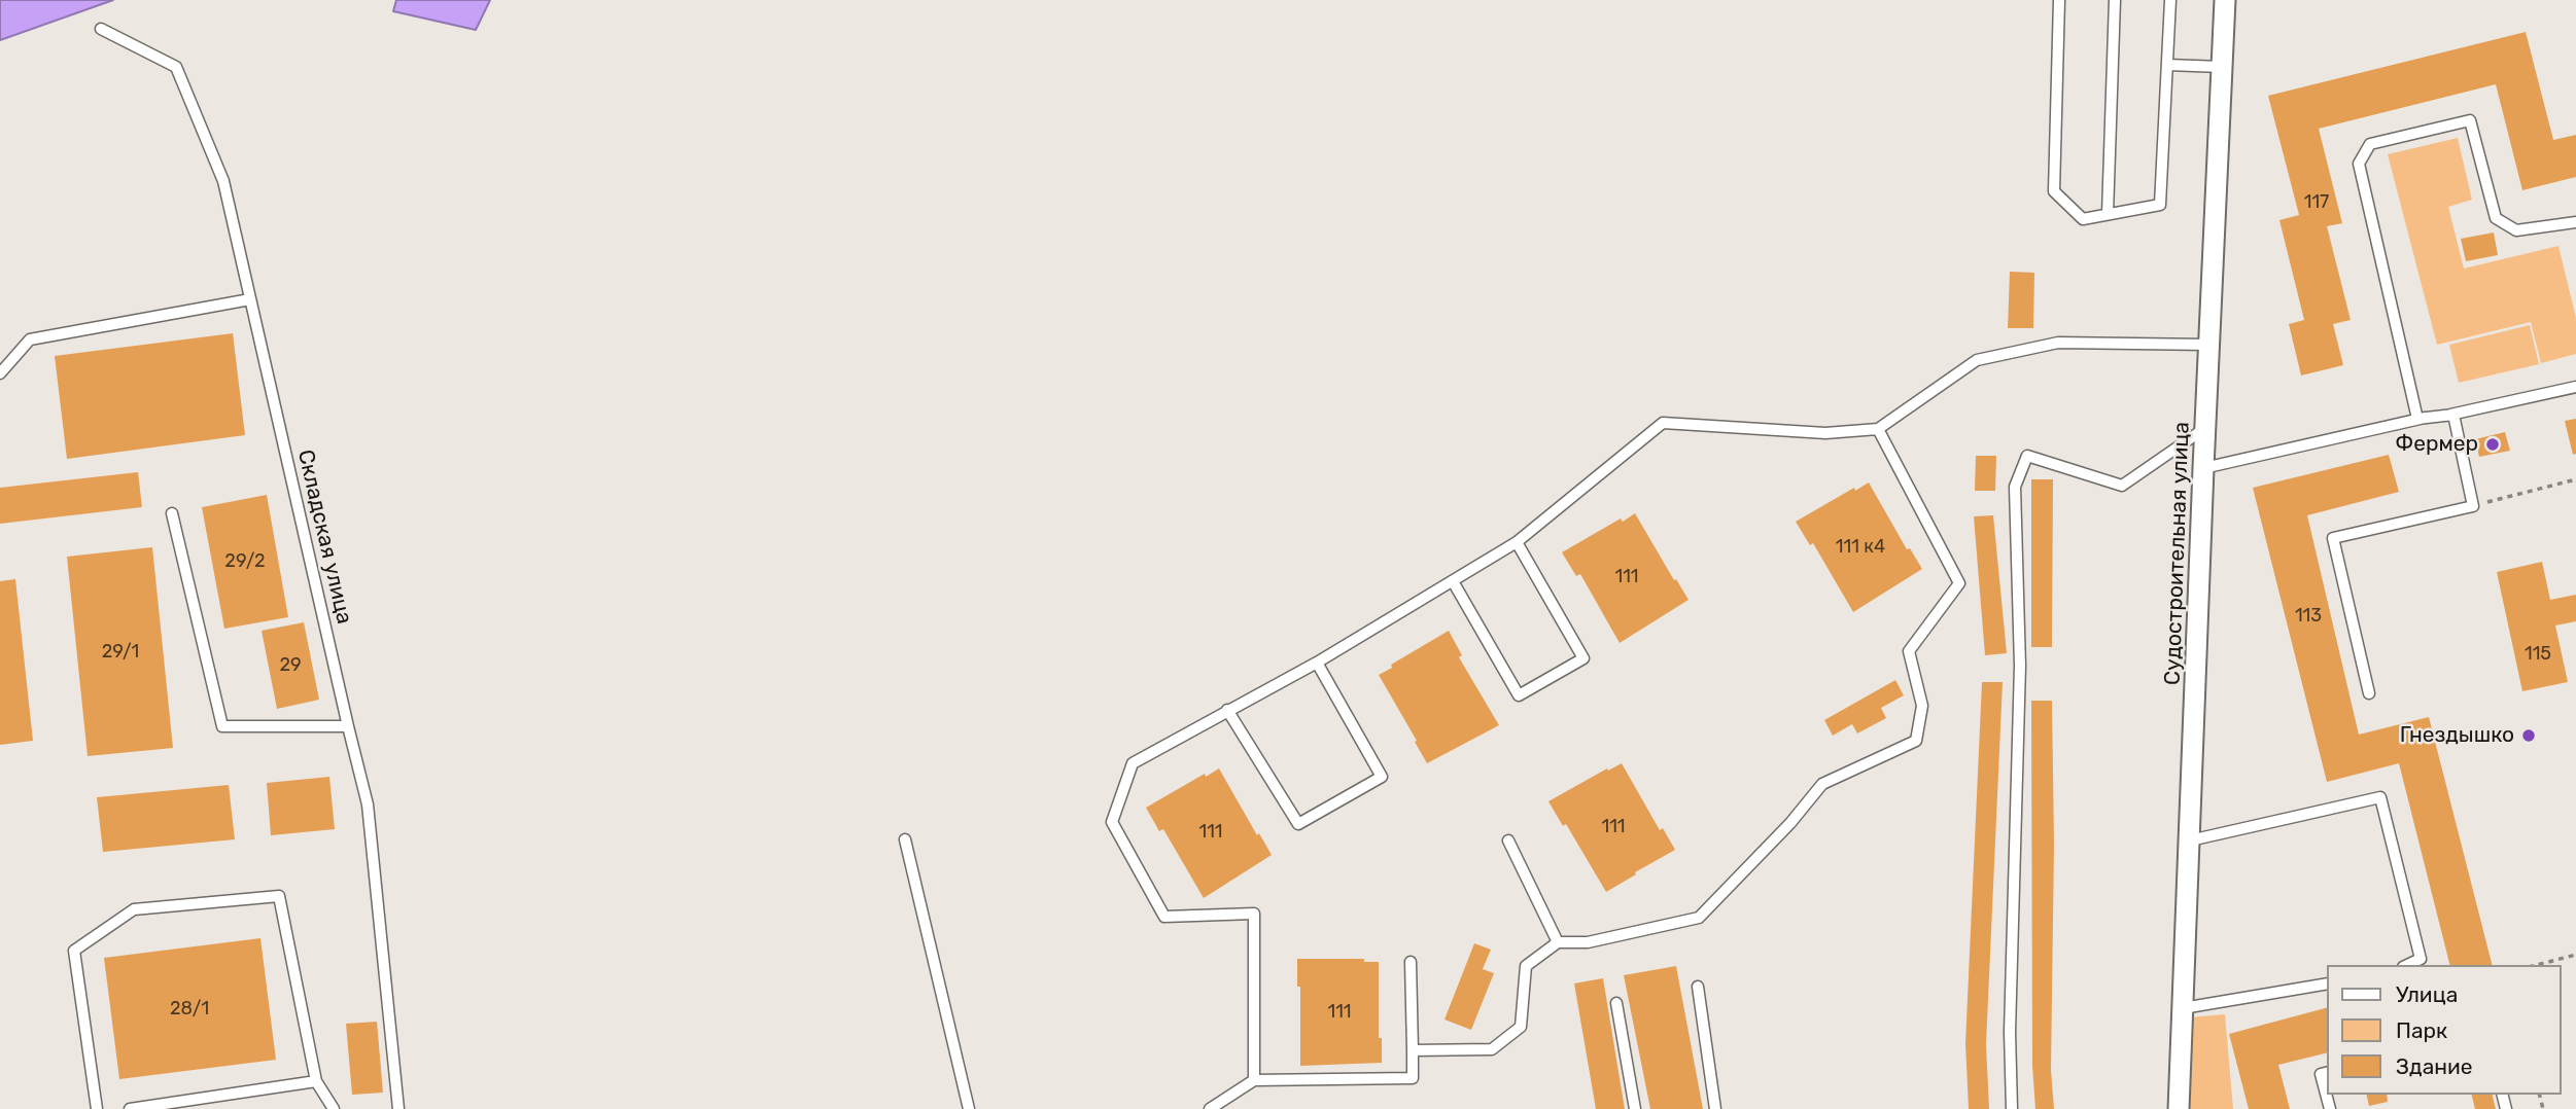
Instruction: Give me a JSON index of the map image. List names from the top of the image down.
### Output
{
  "streets": {
    "street": ["Судостроительная улица"],
    "lane": ["Складская улица"]
  },
  "places": ["Фермер", "Гнездышко"],
  "house_numbers": [
    "117",
    "111 к4",
    "29/2",
    "111",
    "113",
    "29/1",
    "115",
    "29",
    "111",
    "111",
    "28/1",
    "111"
  ],
  "legend": ["Улица", "Парк", "Здание"]
}
